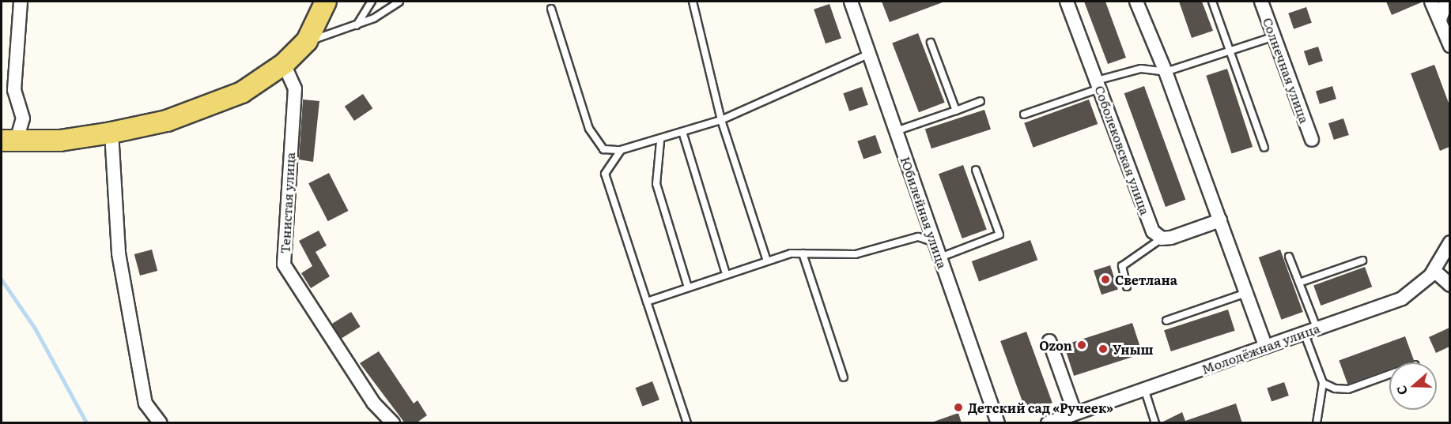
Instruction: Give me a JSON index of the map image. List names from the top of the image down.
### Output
{
  "streets": {
    "street": [
      "Солнечная улица",
      "Соболековская улица",
      "Тенистая улица",
      "Юбилейная улица",
      "Молодёжная улица"
    ]
  },
  "places": [
    "Светлана",
    "Ozon",
    "Уныш",
    "Детский сад «Ручеек»"
  ],
  "north": "left"
}
